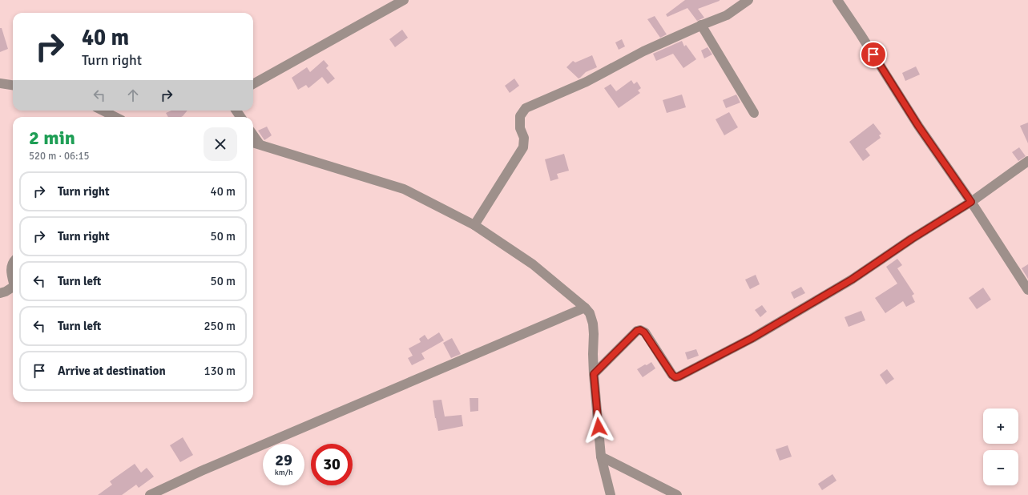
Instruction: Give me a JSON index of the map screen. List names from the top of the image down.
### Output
{
  "page": {
    "turn": ["40 m", "Turn right"],
    "heading": ["2 min", "520 m · 06:15"],
    "list": [
      {
        "name": "Turn right",
        "value": "40 m"
      },
      {
        "name": "Turn right",
        "value": "50 m"
      },
      {
        "name": "Turn left",
        "value": "50 m"
      },
      {
        "name": "Turn left",
        "value": "250 m"
      },
      {
        "name": "Arrive at destination",
        "value": "130 m"
      }
    ],
    "map_buttons": ["+", "−"],
    "speed": "29 km/h",
    "limit": "30"
  }
}
